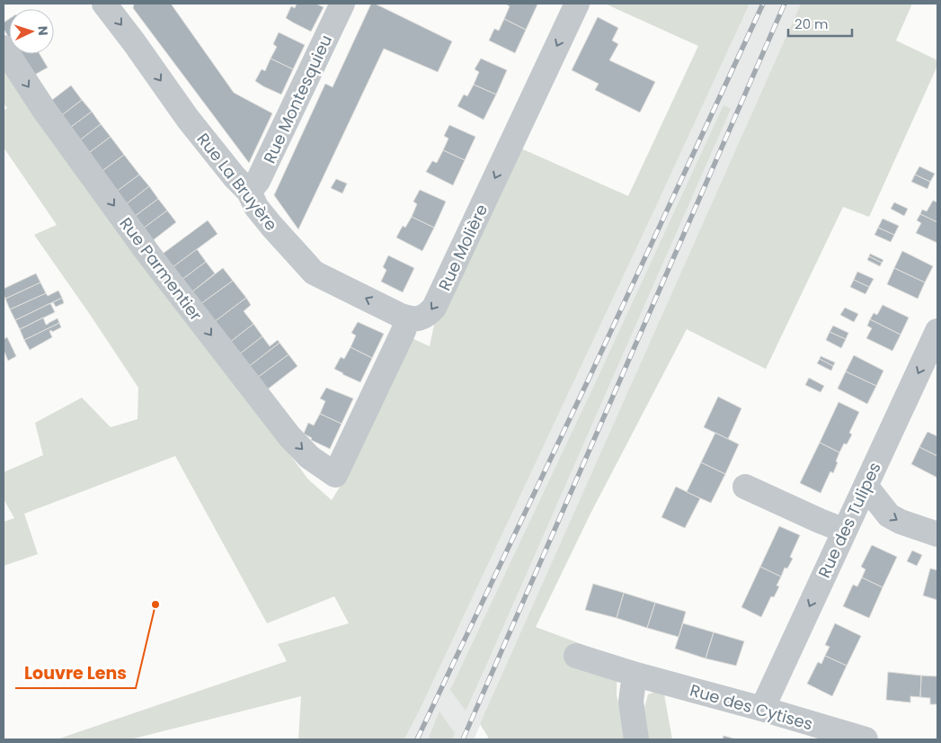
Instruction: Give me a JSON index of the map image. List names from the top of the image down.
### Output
{
  "streets": {
    "street": [
      "Rue Montesquieu",
      "Rue La Bruyère",
      "Rue Molière",
      "Rue Parmentier",
      "Rue des Tulipes",
      "Rue des Cytises"
    ]
  },
  "crossings": [
    ["Rue Montesquieu", "Rue La Bruyère"],
    ["Rue La Bruyère", "Rue Molière"],
    ["Rue La Bruyère", "Rue Parmentier"],
    ["Rue Molière", "Rue Parmentier"],
    ["Rue des Tulipes", "Rue des Cytises"]
  ],
  "one_way": ["Rue Molière", "Rue des Tulipes"],
  "places": ["Louvre Lens"],
  "scale_bar": "20 m",
  "north": "right"
}
